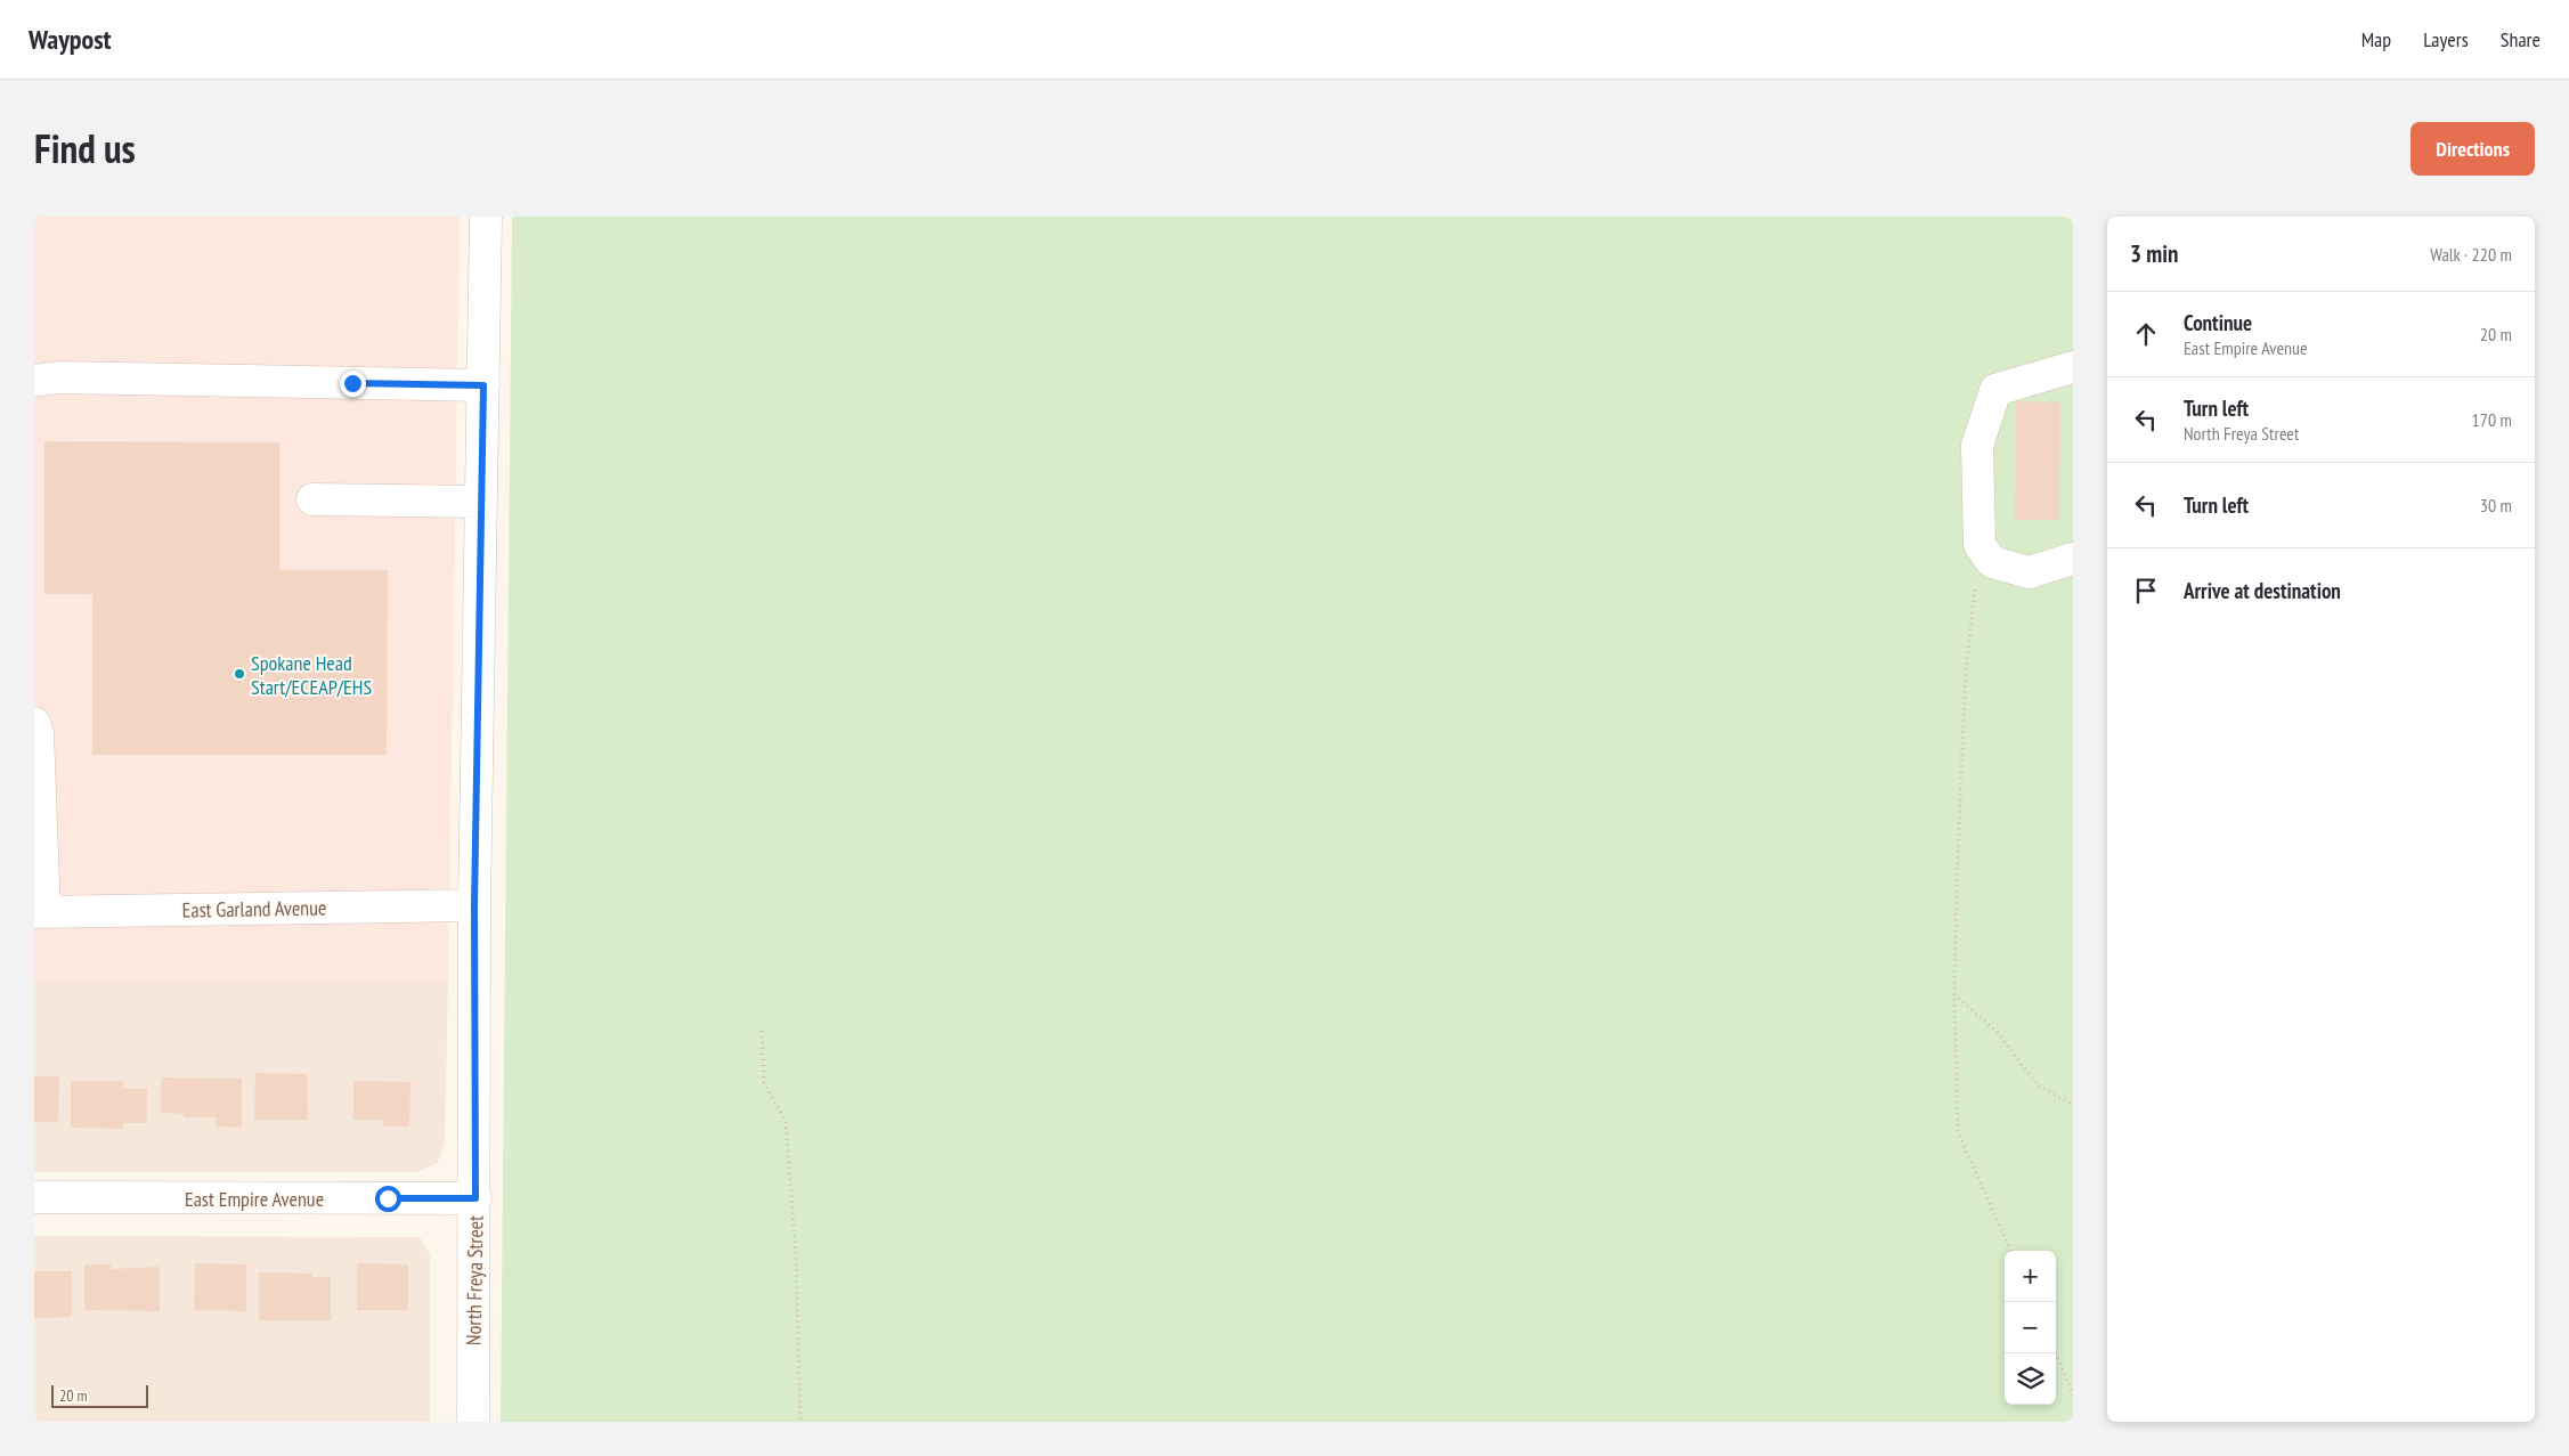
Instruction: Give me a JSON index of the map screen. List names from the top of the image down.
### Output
{
  "streets": {
    "street": ["East Garland Avenue", "East Empire Avenue", "North Freya Street"]
  },
  "crossings": [
    ["East Garland Avenue", "North Freya Street"],
    ["East Empire Avenue", "North Freya Street"]
  ],
  "places": ["Spokane Head Start/ECEAP/EHS"],
  "scale_bar": "20 m",
  "page": {
    "header": "Waypost",
    "nav": ["Map", "Layers", "Share"],
    "title": "Find us",
    "buttons": "Directions",
    "heading": ["3 min", "Walk · 220 m"],
    "list": [
      ["Continue", "East Empire Avenue", "20 m"],
      ["Turn left", "North Freya Street", "170 m"],
      ["Turn left", "30 m"],
      "Arrive at destination"
    ],
    "map_buttons": ["+", "−"],
    "scale": "20 m"
  }
}
